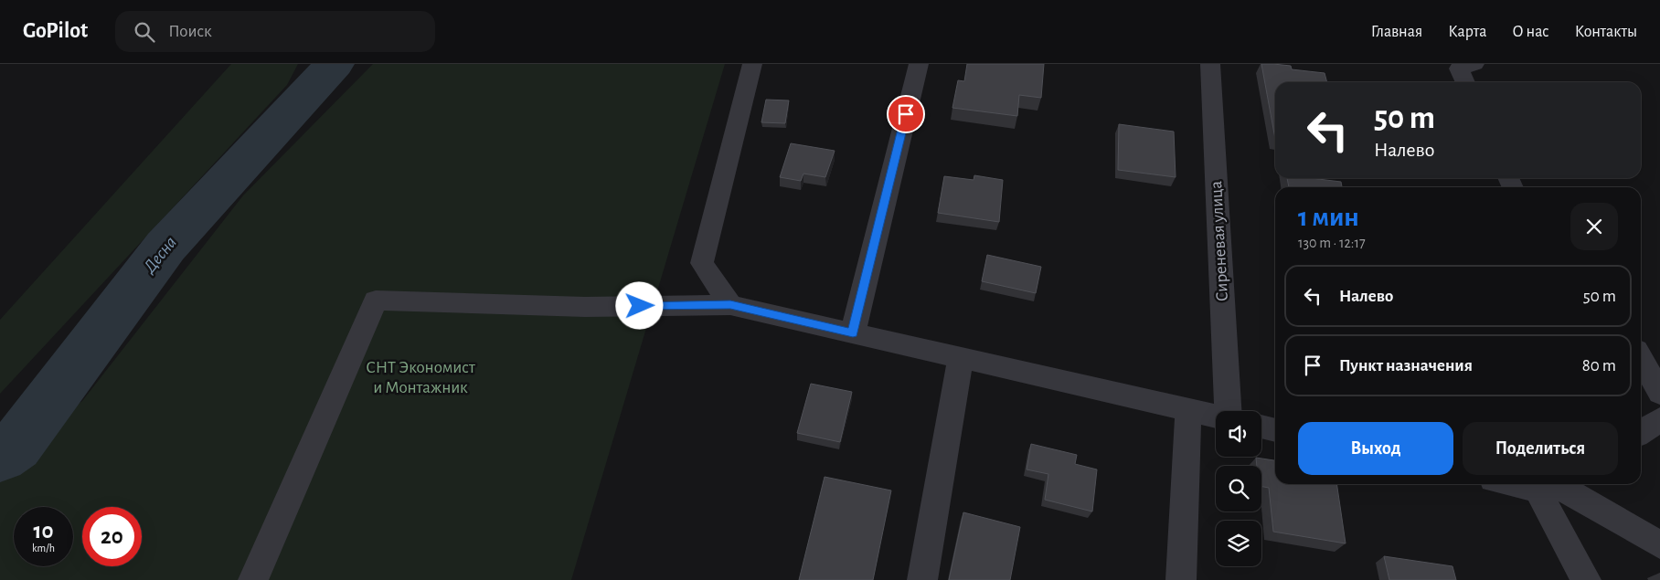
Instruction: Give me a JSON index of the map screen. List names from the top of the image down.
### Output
{
  "streets": {
    "street": ["Сиреневая улица"]
  },
  "water": ["Десна"],
  "parks": ["СНТ Экономист и Монтажник"],
  "page": {
    "header": "GoPilot",
    "search": "Поиск",
    "nav": [
      "Главная",
      "Карта",
      "О нас",
      "Контакты"
    ],
    "turn": ["50 m", "Налево"],
    "heading": ["1 мин", "130 m · 12:17"],
    "list": [
      {
        "name": "Налево",
        "value": "50 m"
      },
      {
        "name": "Пункт назначения",
        "value": "80 m"
      }
    ],
    "buttons": ["Выход", "Поделиться"],
    "speed": "10 km/h",
    "limit": "20"
  }
}
